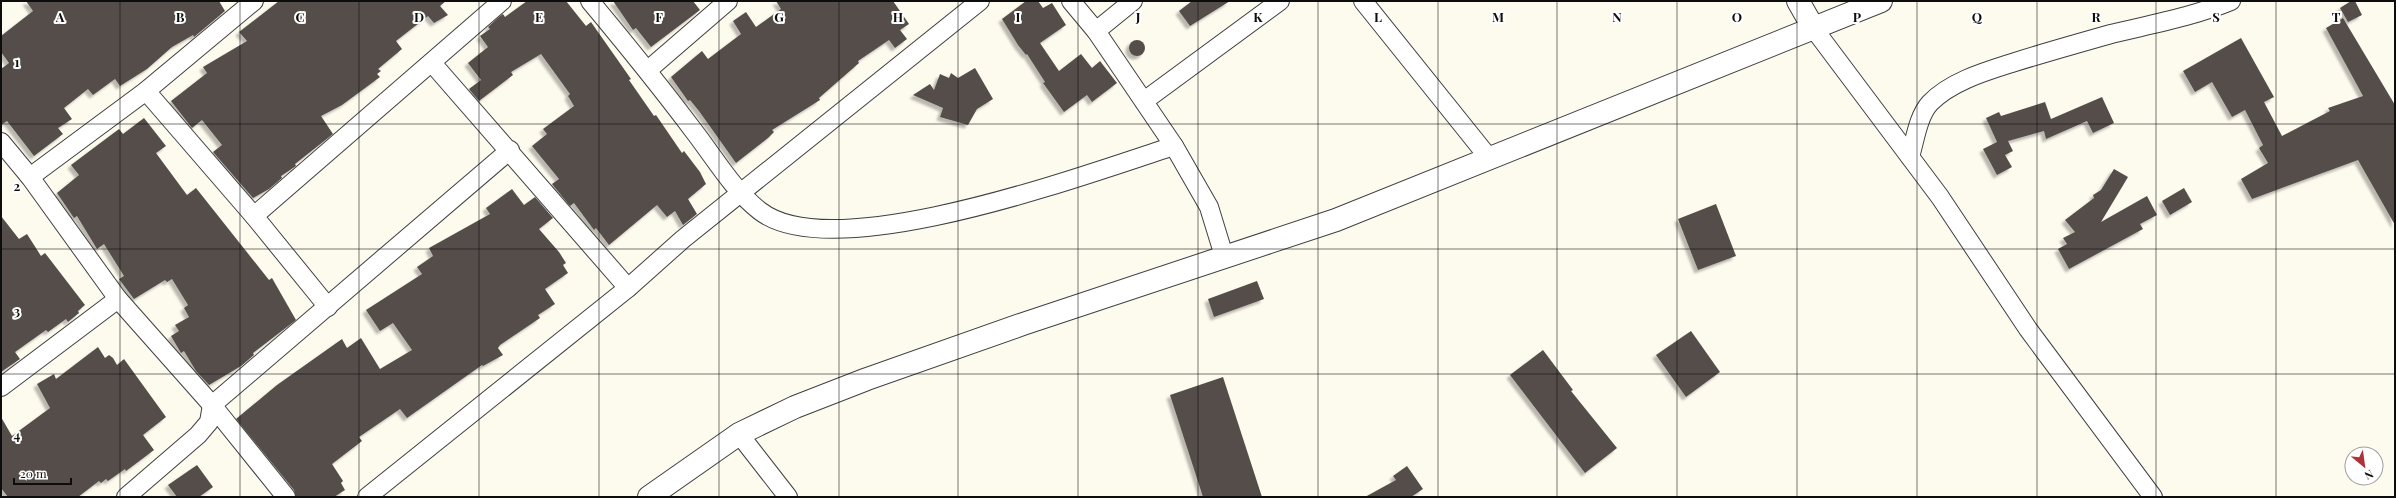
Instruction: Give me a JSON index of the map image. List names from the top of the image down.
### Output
{
  "scale_bar": "20 m",
  "north": "bottom right",
  "grid": {
    "columns": [
      "A",
      "B",
      "C",
      "D",
      "E",
      "F",
      "G",
      "H",
      "I",
      "J",
      "K",
      "L",
      "M",
      "N",
      "O",
      "P",
      "Q",
      "R",
      "S",
      "T"
    ],
    "rows": [
      "1",
      "2",
      "3",
      "4"
    ]
  }
}
